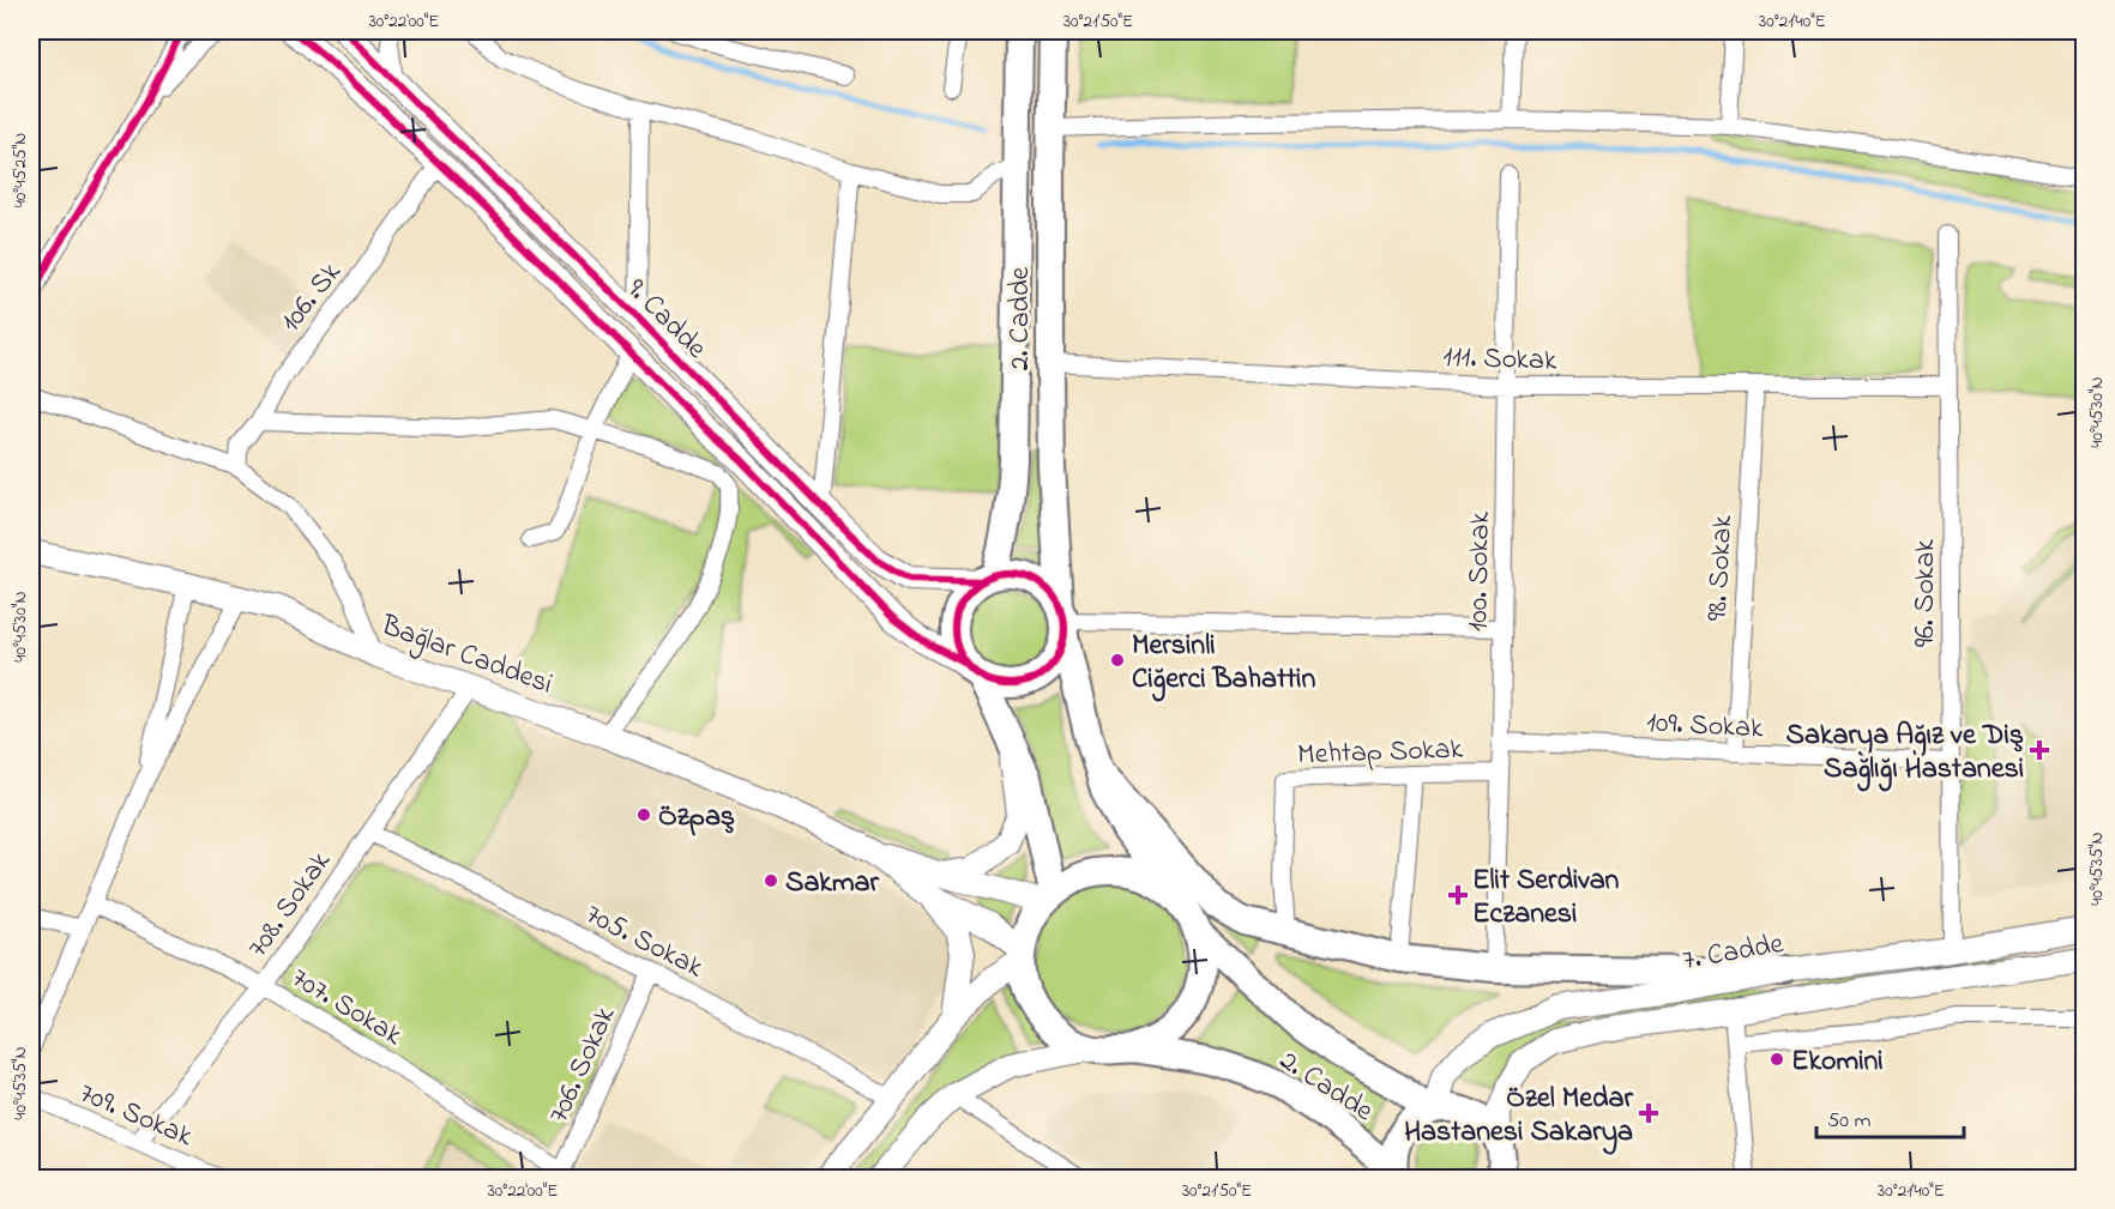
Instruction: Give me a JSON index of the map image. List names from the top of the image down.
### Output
{
  "streets": {
    "main road": [
      "9. Cadde",
      "2. Cadde",
      "Bağlar Caddesi",
      "7. Cadde"
    ],
    "street": [
      "106. Sk",
      "111. Sokak",
      "98. Sokak",
      "100. Sokak",
      "96. Sokak",
      "109. Sokak",
      "Mehtap Sokak",
      "708. Sokak",
      "705. Sokak",
      "707. Sokak",
      "706. Sokak",
      "709. Sokak"
    ]
  },
  "crossings": [
    ["106. Sk", "9. Cadde"],
    ["9. Cadde", "2. Cadde"],
    ["2. Cadde", "111. Sokak"],
    ["2. Cadde", "7. Cadde"],
    ["111. Sokak", "98. Sokak"],
    ["111. Sokak", "100. Sokak"],
    ["111. Sokak", "96. Sokak"],
    ["98. Sokak", "109. Sokak"],
    ["100. Sokak", "109. Sokak"],
    ["100. Sokak", "Mehtap Sokak"],
    ["96. Sokak", "109. Sokak"],
    ["96. Sokak", "7. Cadde"],
    ["Bağlar Caddesi", "708. Sokak"],
    ["708. Sokak", "705. Sokak"],
    ["708. Sokak", "707. Sokak"],
    ["708. Sokak", "709. Sokak"],
    ["705. Sokak", "706. Sokak"],
    ["707. Sokak", "706. Sokak"]
  ],
  "places": {
    "other": [
      "Mersinli Ciğerci Bahattin",
      "Özpaş",
      "Sakmar",
      "Ekomini"
    ],
    "health": ["Sakarya Ağız ve Diş Sağlığı Hastanesi", "Elit Serdivan Eczanesi", "Özel Medar Hastanesi Sakarya"]
  },
  "scale_bar": "50 m",
  "coordinates": [
    "30°22'00\"E",
    "30°21'50\"E",
    "30°21'40\"E",
    "40°45'25\"N",
    "40°45'30\"N",
    "40°45'35\"N"
  ]
}
